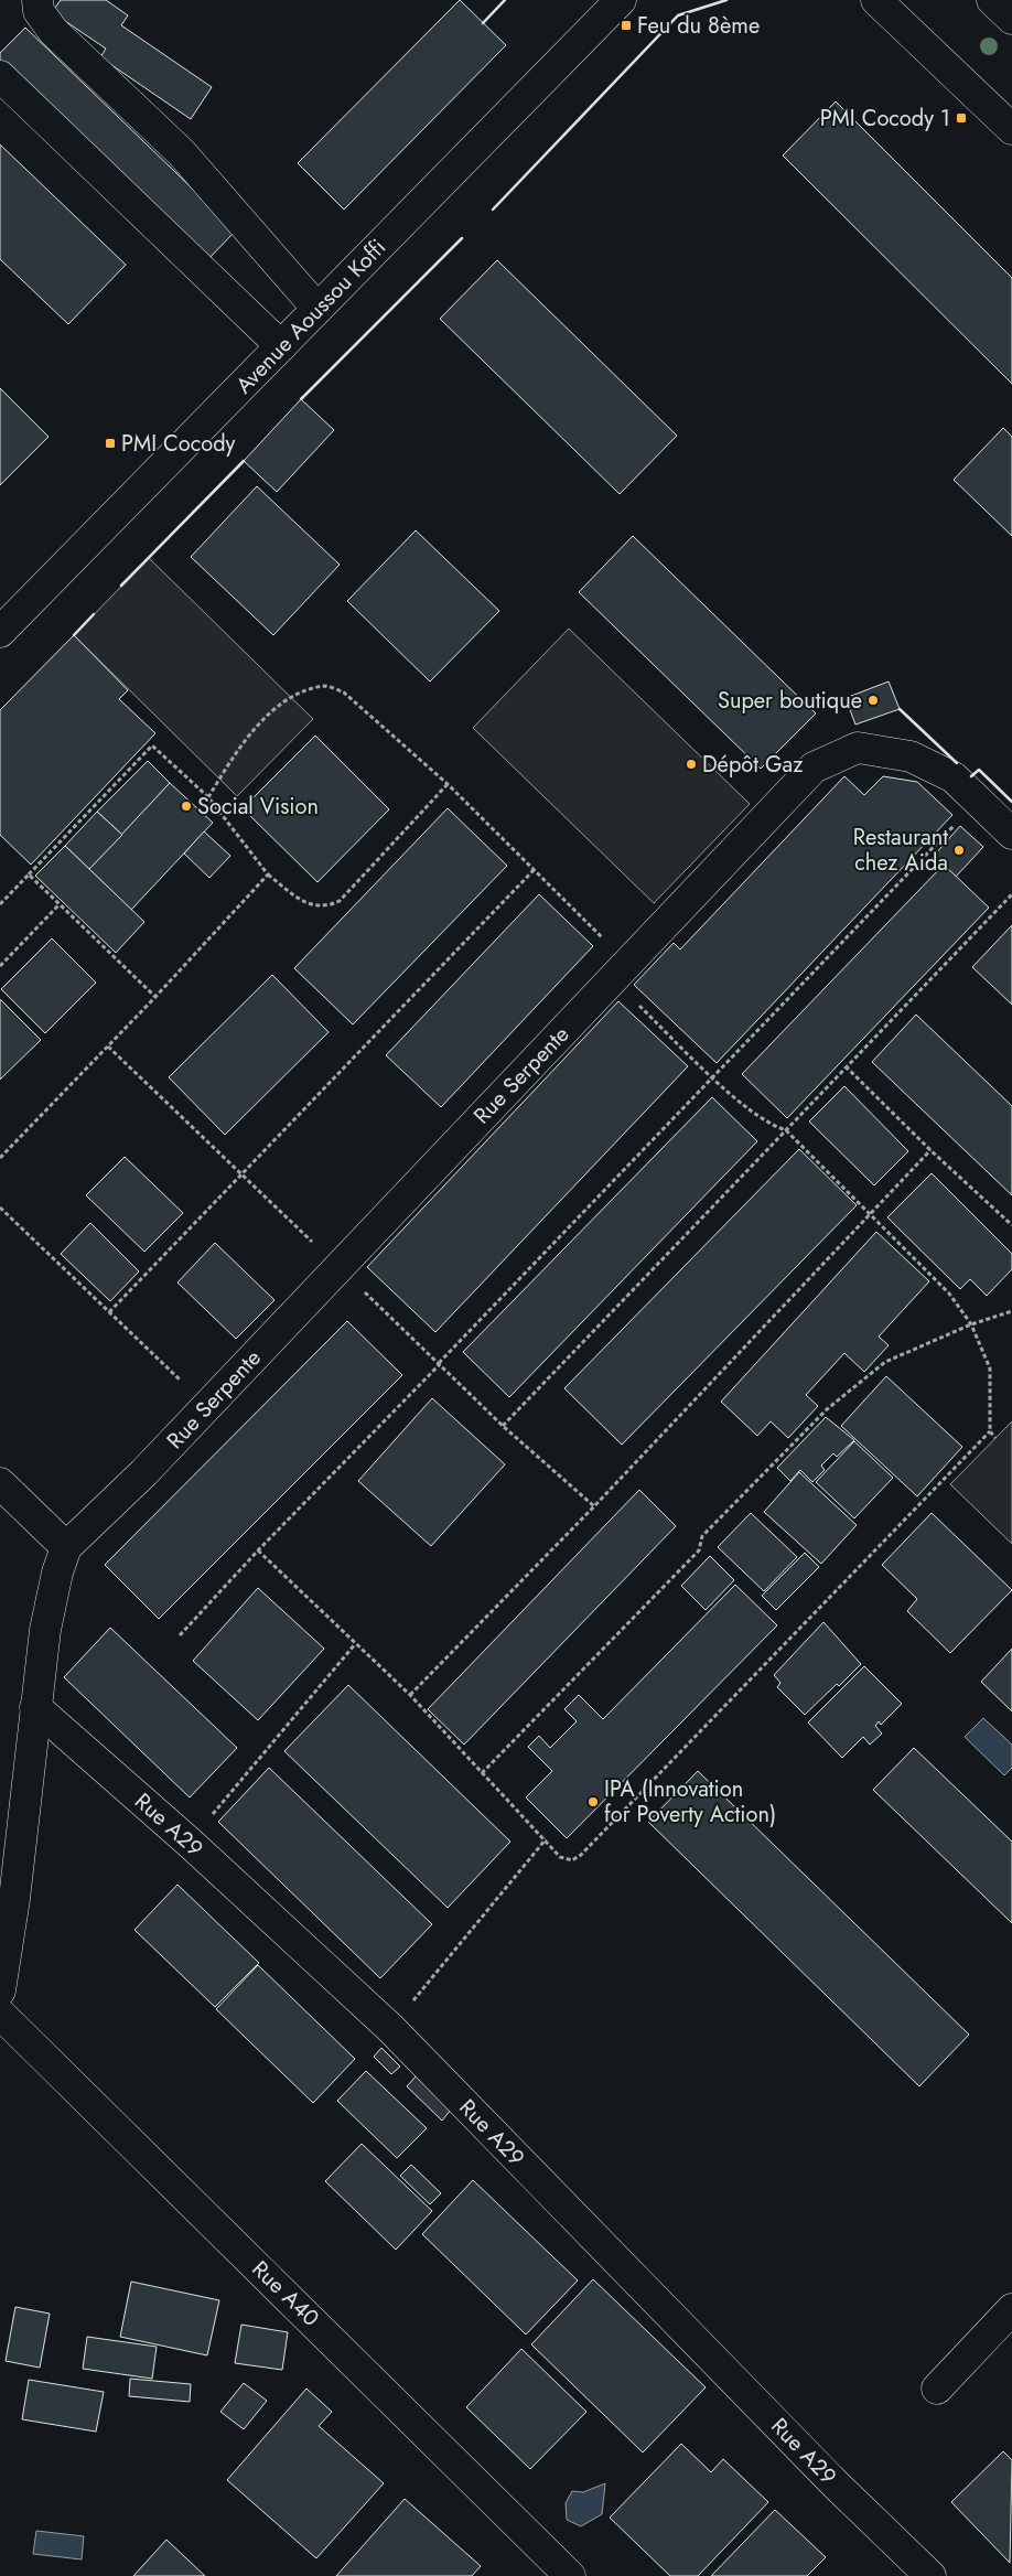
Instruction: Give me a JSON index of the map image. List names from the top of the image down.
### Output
{
  "streets": {
    "street": [
      "Avenue Aoussou Koffi",
      "Rue Serpente",
      "Rue A29",
      "Rue A40"
    ]
  },
  "places": {
    "transit": ["Feu du 8ème", "PMI Cocody 1", "PMI Cocody"],
    "other": [
      "Super boutique",
      "Dépôt Gaz",
      "Social Vision",
      "Restaurant chez Aida",
      "IPA (Innovation for Poverty Action)"
    ]
  }
}
